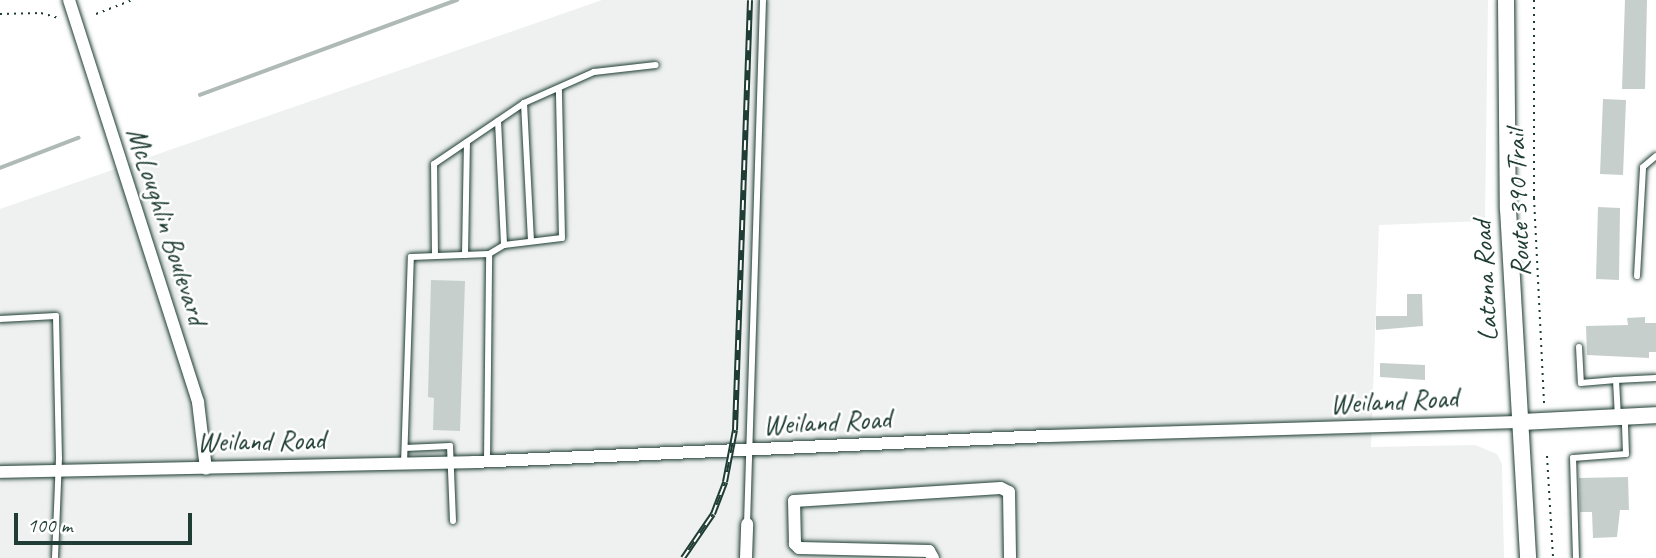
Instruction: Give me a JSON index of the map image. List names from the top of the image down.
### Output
{
  "streets": {
    "street": ["McLoughlin Boulevard", "Latona Road", "Weiland Road"],
    "path": ["Route 390 Trail"]
  },
  "crossings": [
    ["McLoughlin Boulevard", "Weiland Road"],
    ["Latona Road", "Weiland Road"]
  ],
  "scale_bar": "100 m"
}
